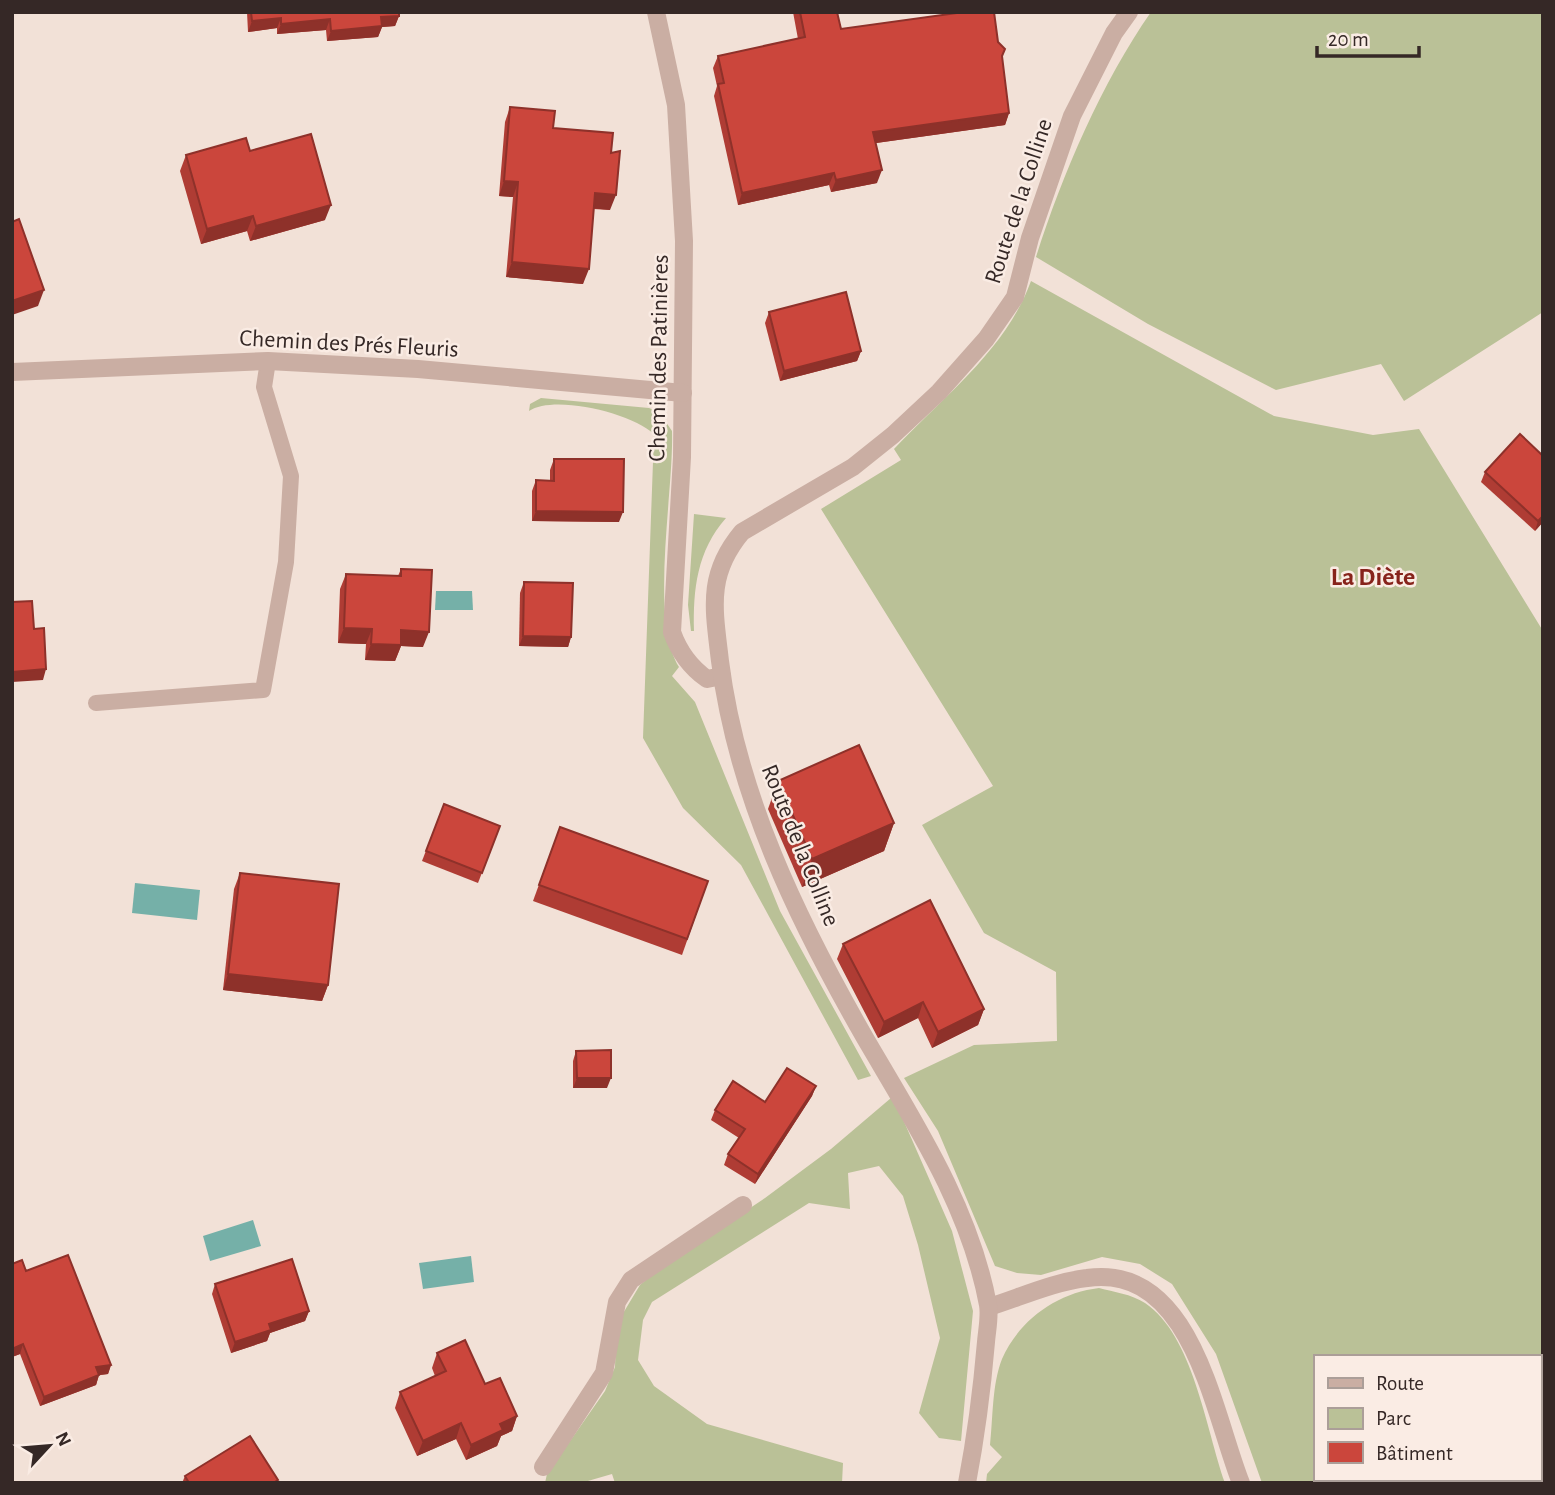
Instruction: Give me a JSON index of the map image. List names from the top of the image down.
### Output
{
  "streets": {
    "street": ["Route de la Colline", "Chemin des Prés Fleuris", "Chemin des Patinières"]
  },
  "crossings": [
    ["Route de la Colline", "Chemin des Patinières"],
    ["Chemin des Prés Fleuris", "Chemin des Patinières"]
  ],
  "districts": ["La Diète"],
  "legend": ["Route", "Parc", "Bâtiment"],
  "scale_bar": "20 m",
  "north": "top right"
}
